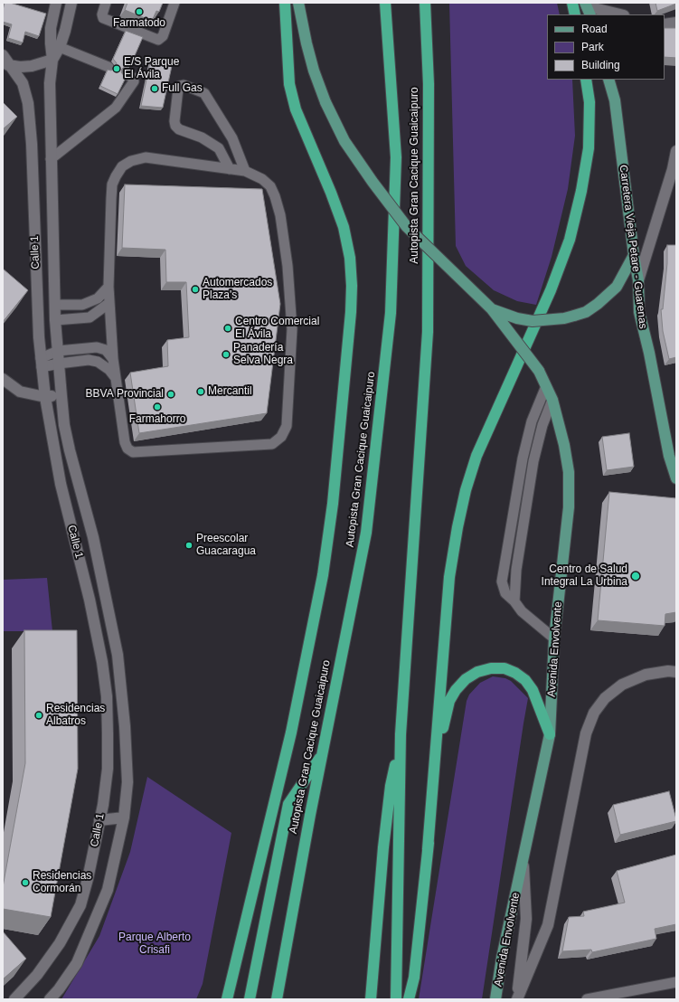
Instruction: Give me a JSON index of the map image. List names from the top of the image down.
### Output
{
  "streets": {
    "highway": ["Autopista Gran Cacique Guaicaipuro"],
    "main road": ["Carretera Vieja Petare - Guarenas", "Avenida Envolvente"],
    "street": ["Calle 1"]
  },
  "parks": ["Parque Alberto Crisafi"],
  "places": [
    "Farmatodo",
    "E/S Parque El Ávila",
    "Full Gas",
    "Automercados Plaza's",
    "Centro Comercial El Ávila",
    "Panadería Selva Negra",
    "Mercantil",
    "BBVA Provincial",
    "Farmahorro",
    "Preescolar Guacaragua",
    "Centro de Salud Integral La Urbina",
    "Residencias Albatros",
    "Residencias Cormorán"
  ],
  "legend": ["Road", "Park", "Building"]
}
